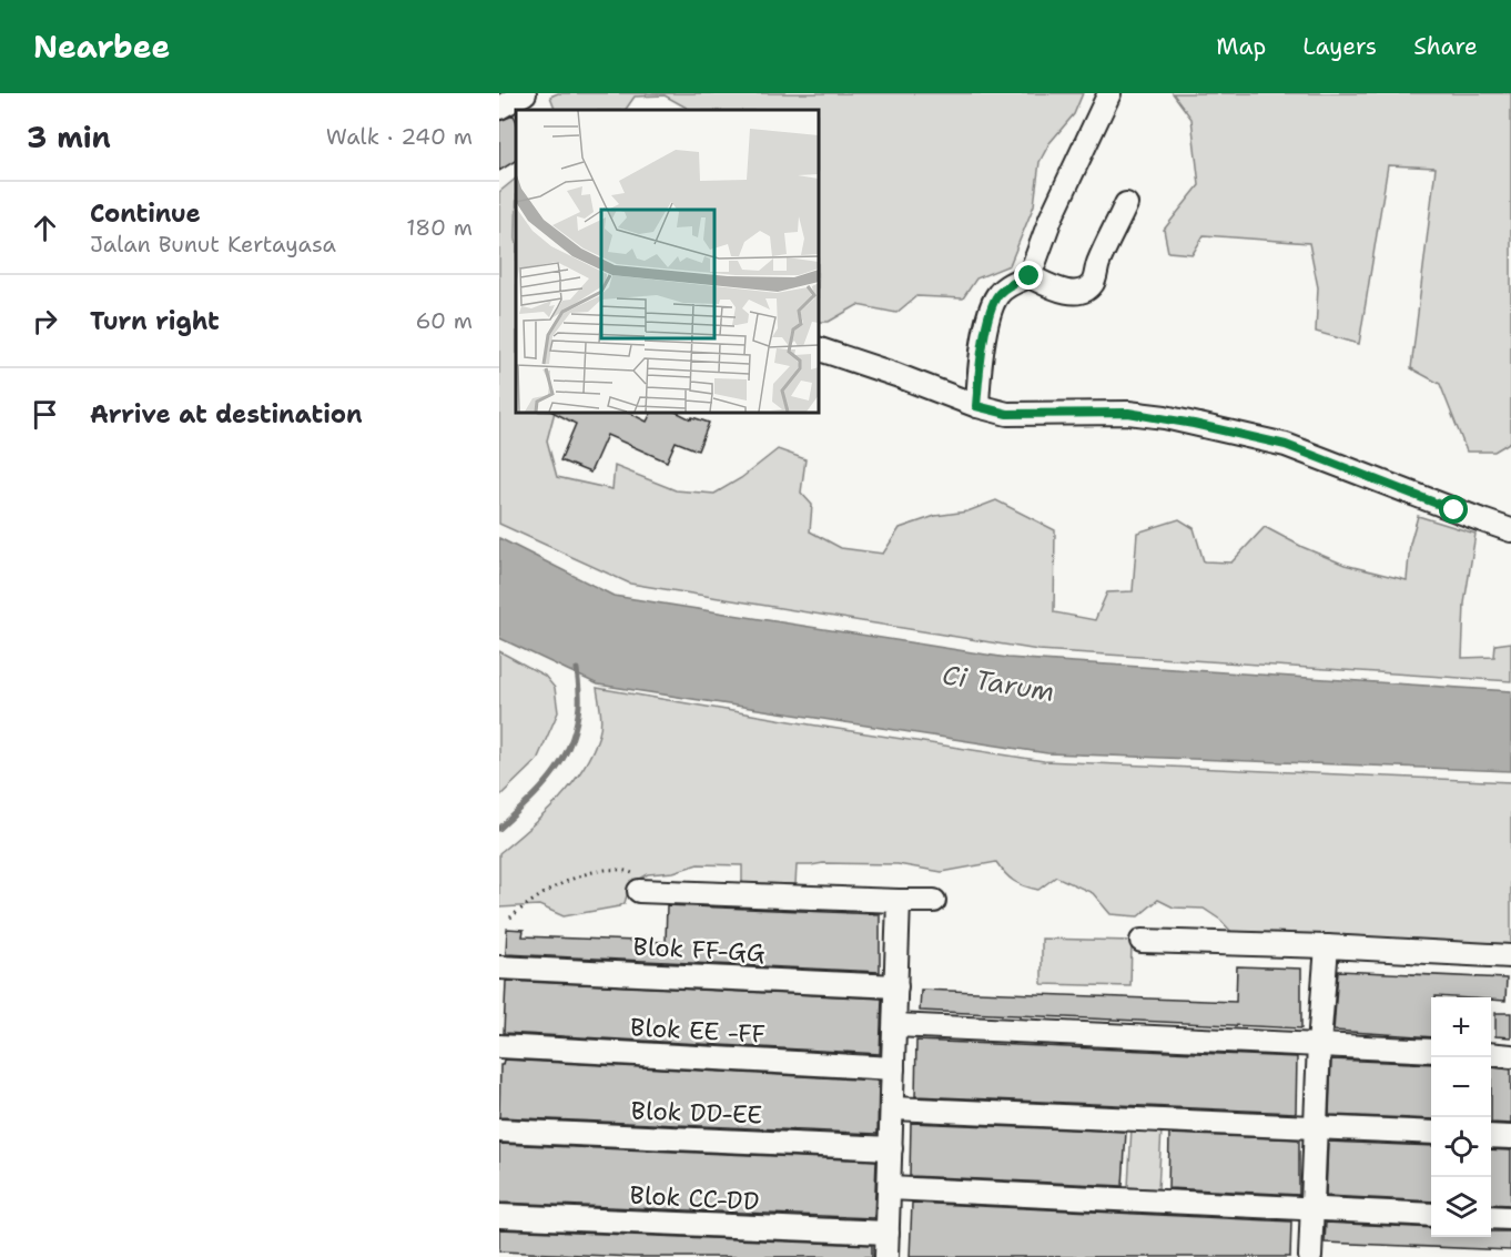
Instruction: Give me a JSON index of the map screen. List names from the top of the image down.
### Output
{
  "streets": {
    "street": [
      "Blok FF-GG",
      "Blok EE -FF",
      "Blok DD-EE",
      "Blok CC-DD"
    ]
  },
  "water": ["Ci Tarum"],
  "page": {
    "header": "Nearbee",
    "nav": ["Map", "Layers", "Share"],
    "heading": ["3 min", "Walk · 240 m"],
    "list": [
      ["Continue", "Jalan Bunut Kertayasa", "180 m"],
      ["Turn right", "60 m"],
      "Arrive at destination"
    ],
    "map_buttons": ["+", "−"]
  }
}
